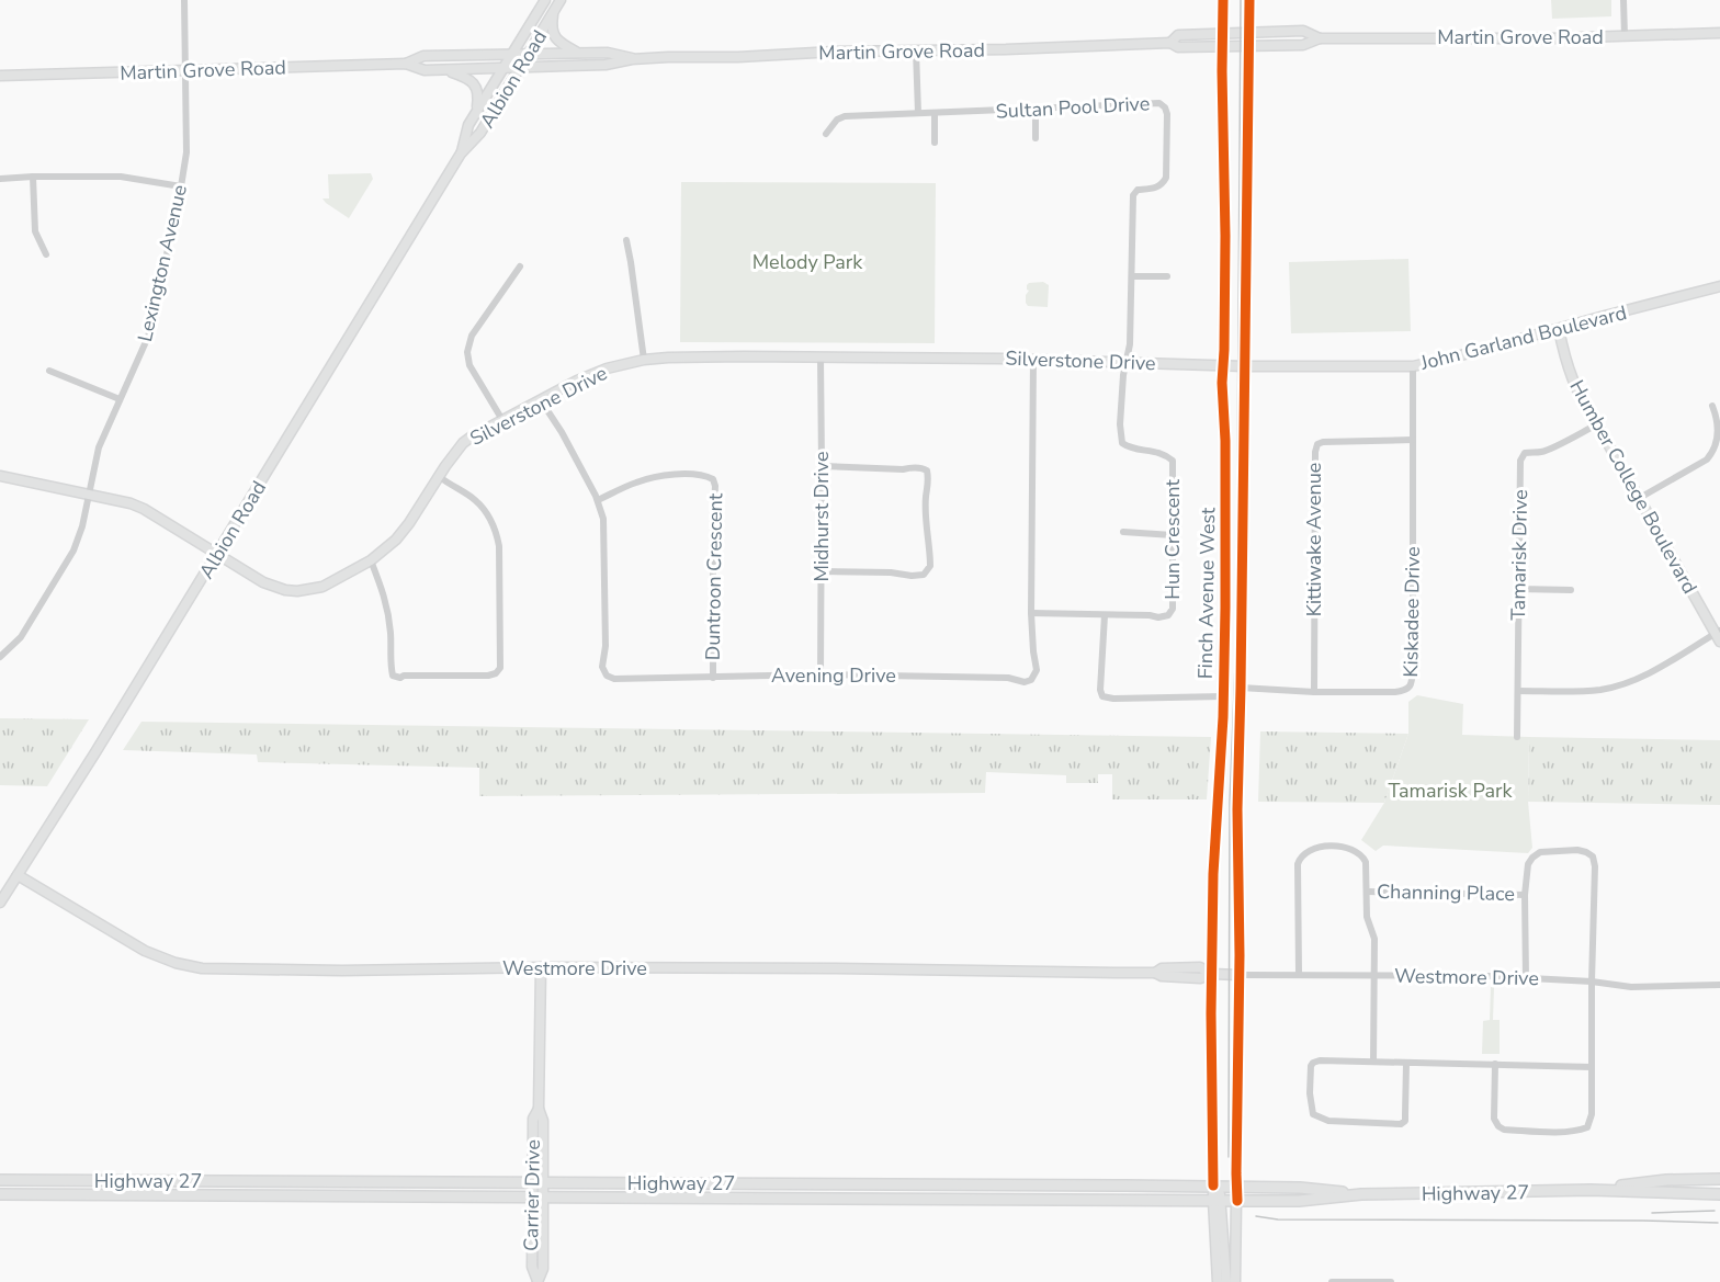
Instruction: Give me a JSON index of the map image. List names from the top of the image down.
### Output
{
  "streets": {
    "main road": [
      "Martin Grove Road",
      "Albion Road",
      "John Garland Boulevard",
      "Silverstone Drive",
      "Humber College Boulevard",
      "Finch Avenue West",
      "Westmore Drive",
      "Highway 27",
      "Carrier Drive"
    ],
    "street": [
      "Sultan Pool Drive",
      "Lexington Avenue",
      "Midhurst Drive",
      "Hun Crescent",
      "Kittiwake Avenue",
      "Tamarisk Drive",
      "Duntroon Crescent",
      "Kiskadee Drive",
      "Avening Drive",
      "Channing Place"
    ]
  },
  "crossings": [
    ["Martin Grove Road", "Albion Road"],
    ["Martin Grove Road", "Lexington Avenue"],
    ["Martin Grove Road", "Finch Avenue West"],
    ["Albion Road", "Silverstone Drive"],
    ["Albion Road", "Westmore Drive"],
    ["Sultan Pool Drive", "Silverstone Drive"],
    ["Sultan Pool Drive", "Hun Crescent"],
    ["Lexington Avenue", "Silverstone Drive"],
    ["John Garland Boulevard", "Silverstone Drive"],
    ["John Garland Boulevard", "Humber College Boulevard"],
    ["John Garland Boulevard", "Finch Avenue West"],
    ["John Garland Boulevard", "Kiskadee Drive"],
    ["Silverstone Drive", "Midhurst Drive"],
    ["Silverstone Drive", "Hun Crescent"],
    ["Silverstone Drive", "Finch Avenue West"],
    ["Silverstone Drive", "Avening Drive"],
    ["Humber College Boulevard", "Tamarisk Drive"],
    ["Midhurst Drive", "Avening Drive"],
    ["Hun Crescent", "Avening Drive"],
    ["Kittiwake Avenue", "Kiskadee Drive"],
    ["Duntroon Crescent", "Avening Drive"],
    ["Finch Avenue West", "Kiskadee Drive"],
    ["Finch Avenue West", "Westmore Drive"],
    ["Finch Avenue West", "Highway 27"],
    ["Westmore Drive", "Carrier Drive"],
    ["Highway 27", "Carrier Drive"]
  ],
  "parks": ["Melody Park", "Tamarisk Park"]
}
